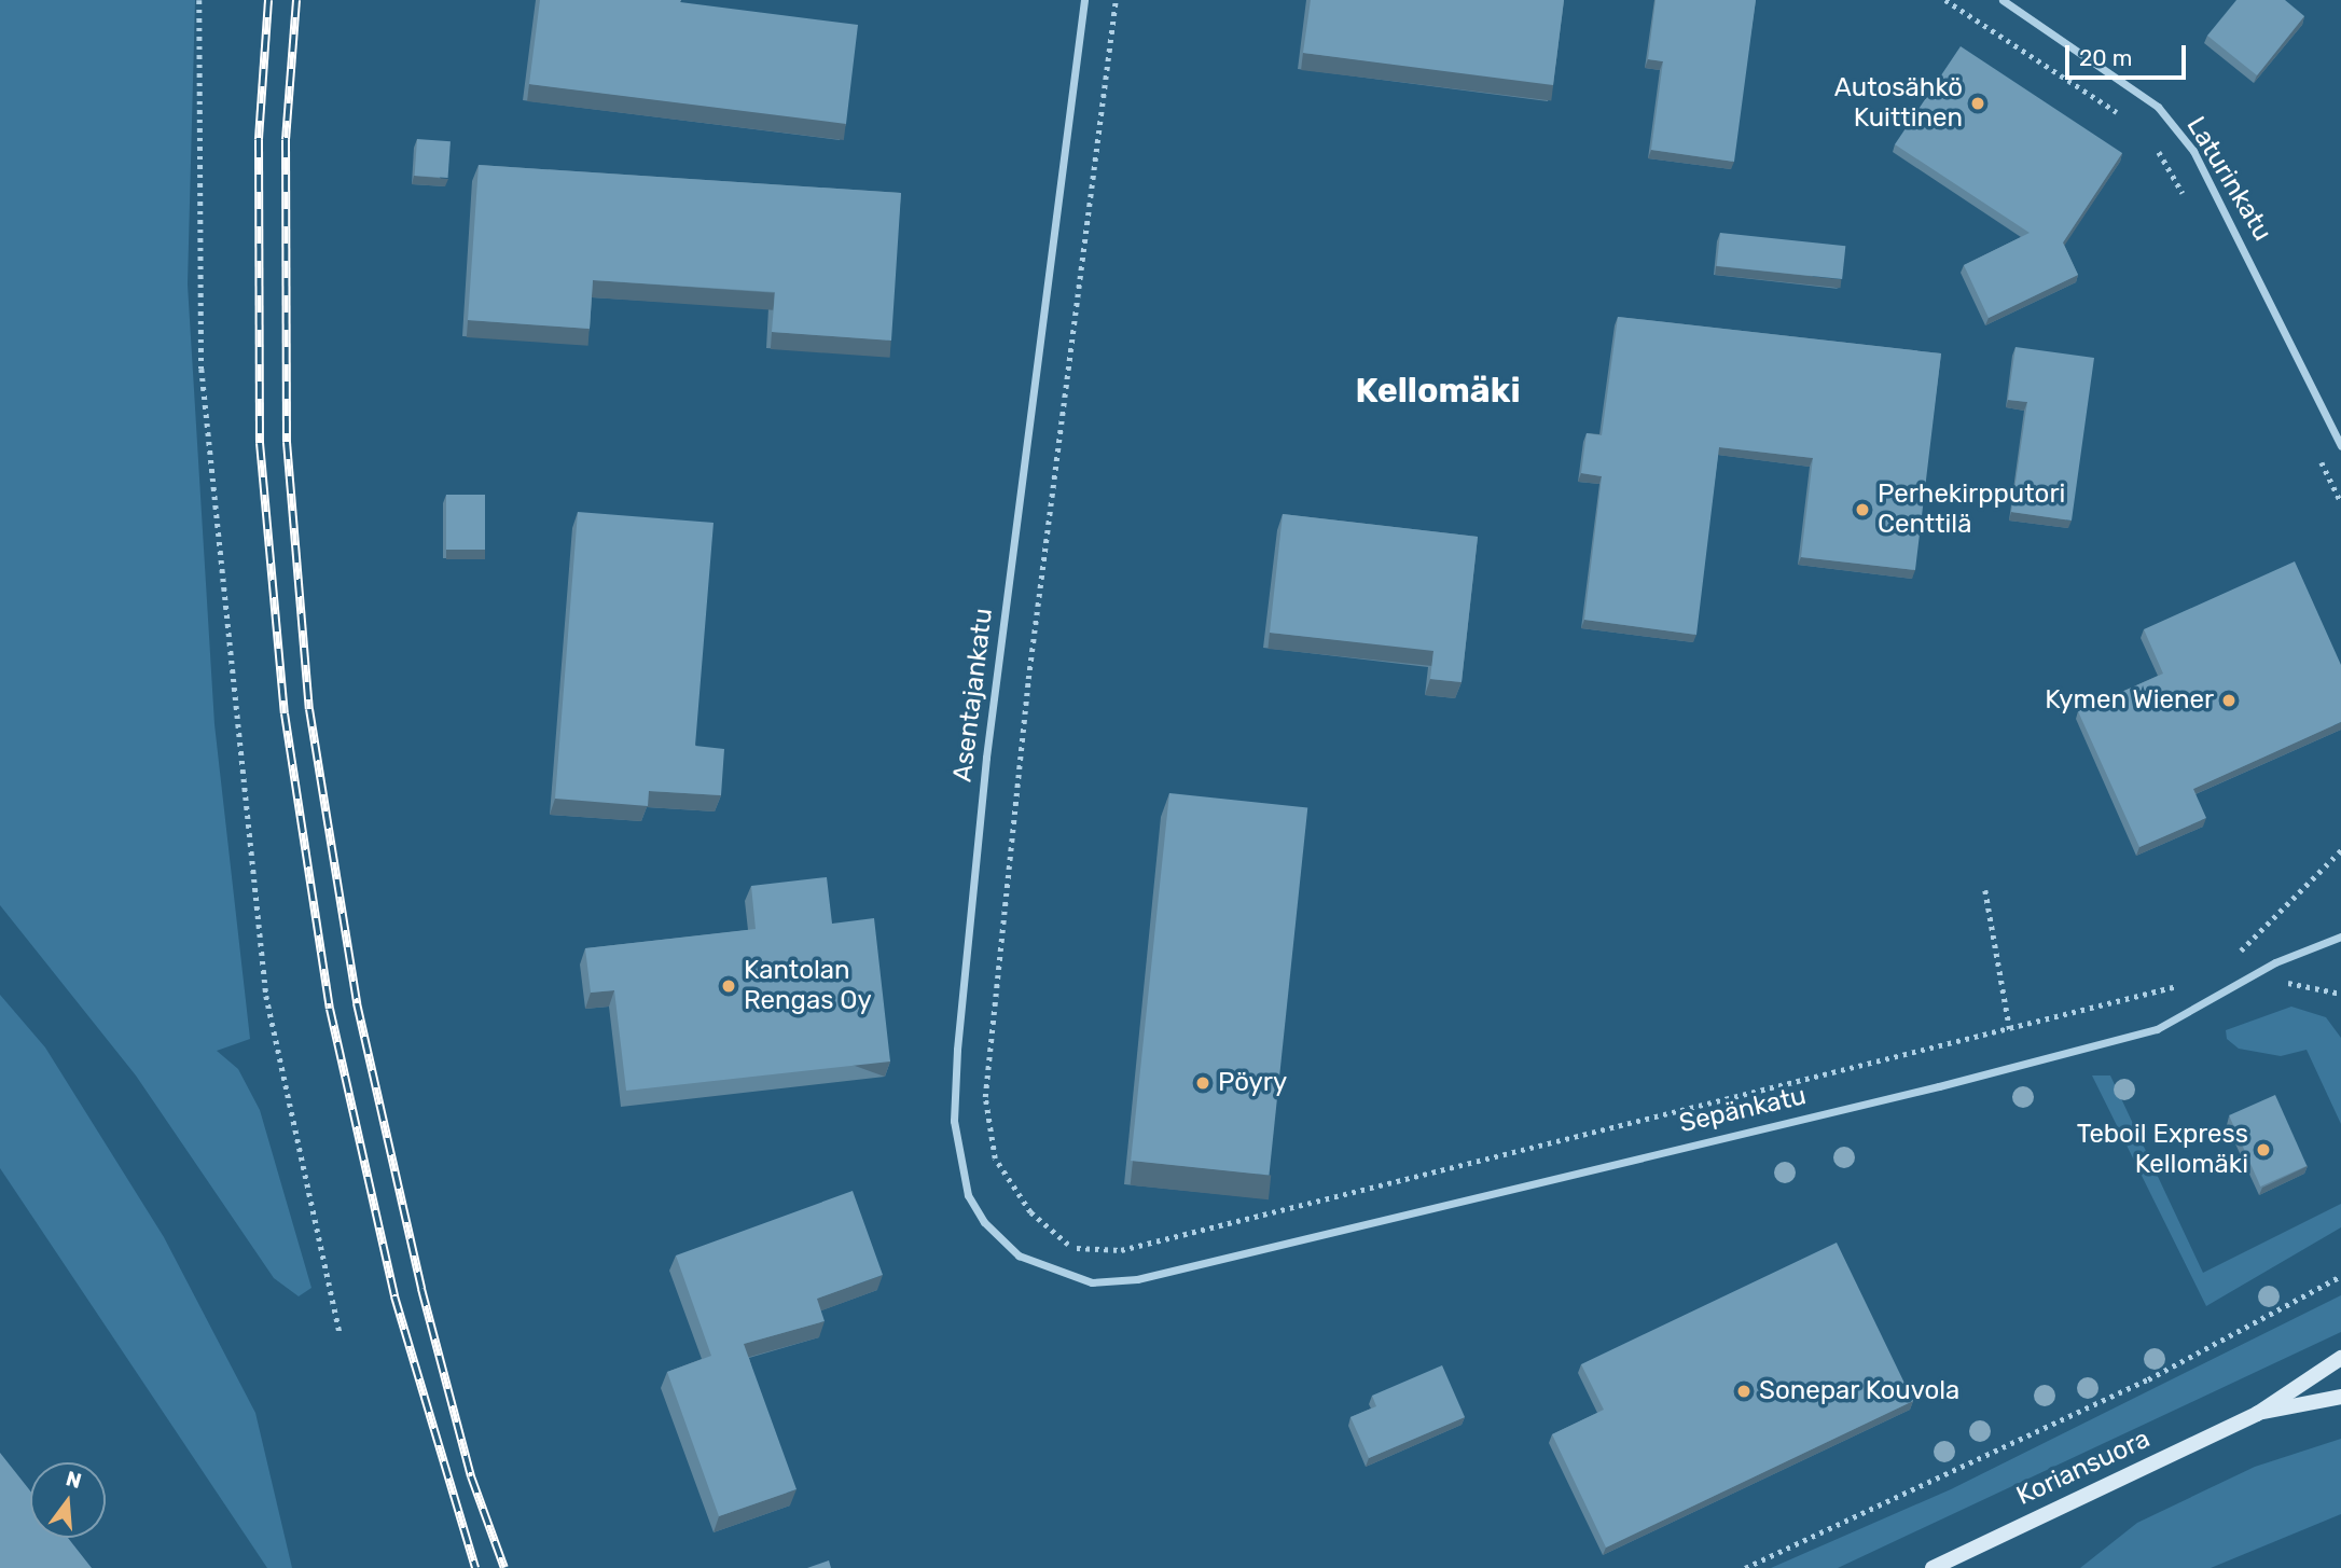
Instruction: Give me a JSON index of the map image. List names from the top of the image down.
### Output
{
  "streets": {
    "main road": ["Koriansuora"],
    "street": ["Laturinkatu", "Asentajankatu", "Sepänkatu"]
  },
  "crossings": [
    ["Asentajankatu", "Sepänkatu"]
  ],
  "districts": ["Kellomäki"],
  "places": [
    "Autosähkö Kuittinen",
    "Perhekirpputori Centtilä",
    "Kymen Wiener",
    "Kantolan Rengas Oy",
    "Pöyry",
    "Teboil Express Kellomäki",
    "Sonepar Kouvola"
  ],
  "scale_bar": "20 m",
  "north": "top"
}
